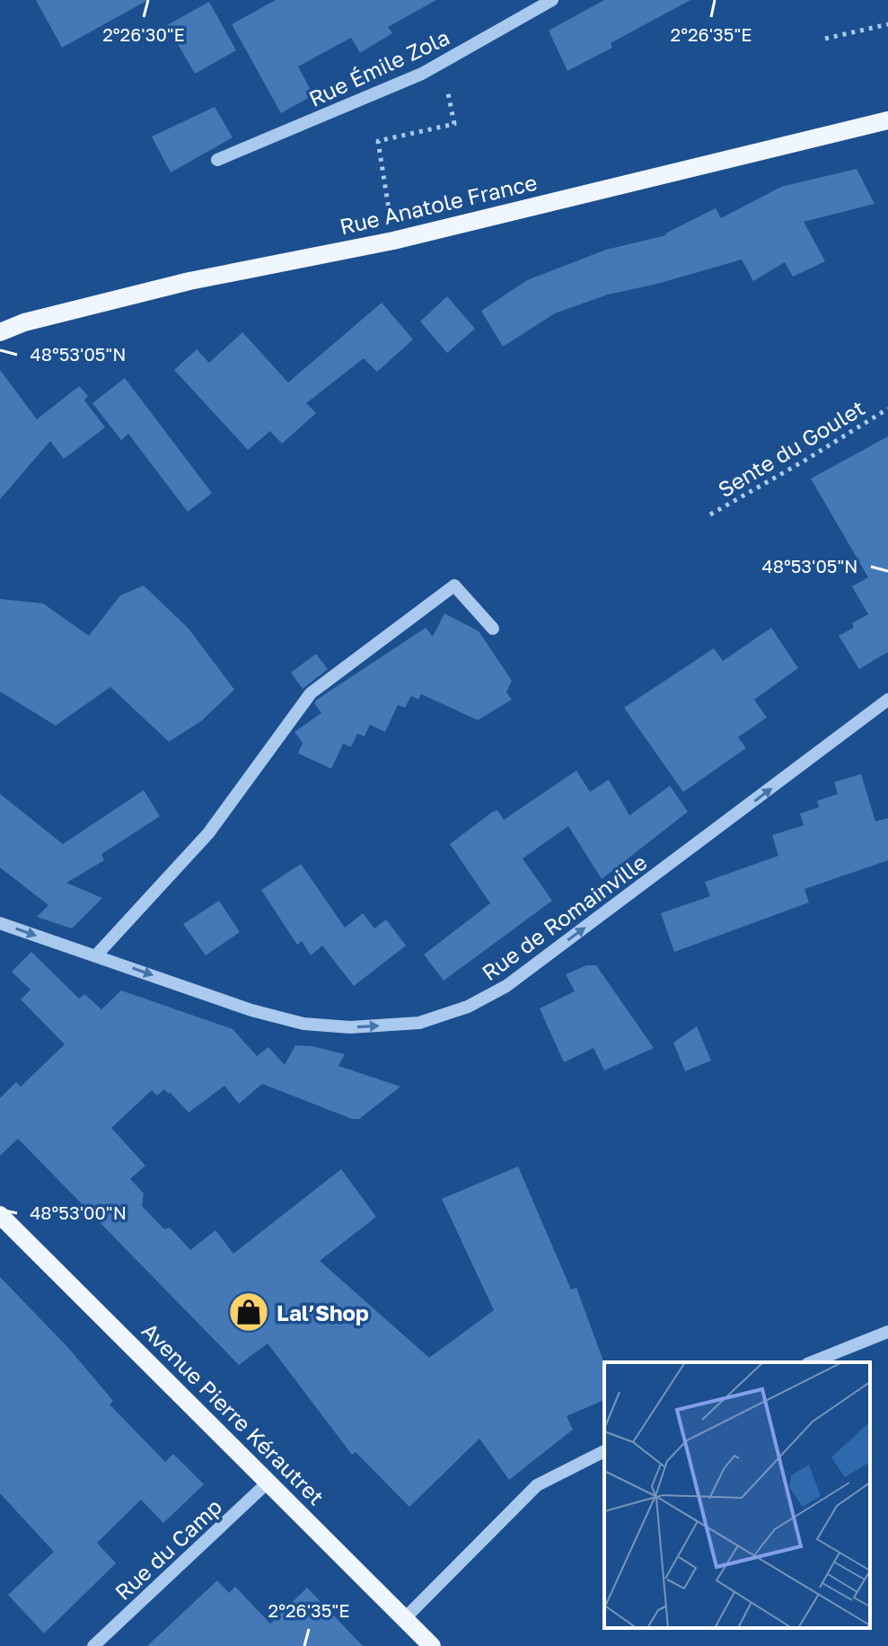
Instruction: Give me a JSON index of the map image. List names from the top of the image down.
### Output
{
  "streets": {
    "main road": ["Rue Anatole France", "Avenue Pierre Kérautret"],
    "street": ["Rue Émile Zola", "Rue de Romainville", "Rue du Camp"],
    "path": ["Sente du Goulet"]
  },
  "crossings": [
    ["Avenue Pierre Kérautret", "Rue du Camp"]
  ],
  "one_way": ["Rue de Romainville"],
  "places": {
    "shop": ["Lal’Shop"]
  },
  "coordinates": [
    "2°26'30\"E",
    "2°26'35\"E",
    "48°53'05\"N",
    "48°53'00\"N"
  ]
}
